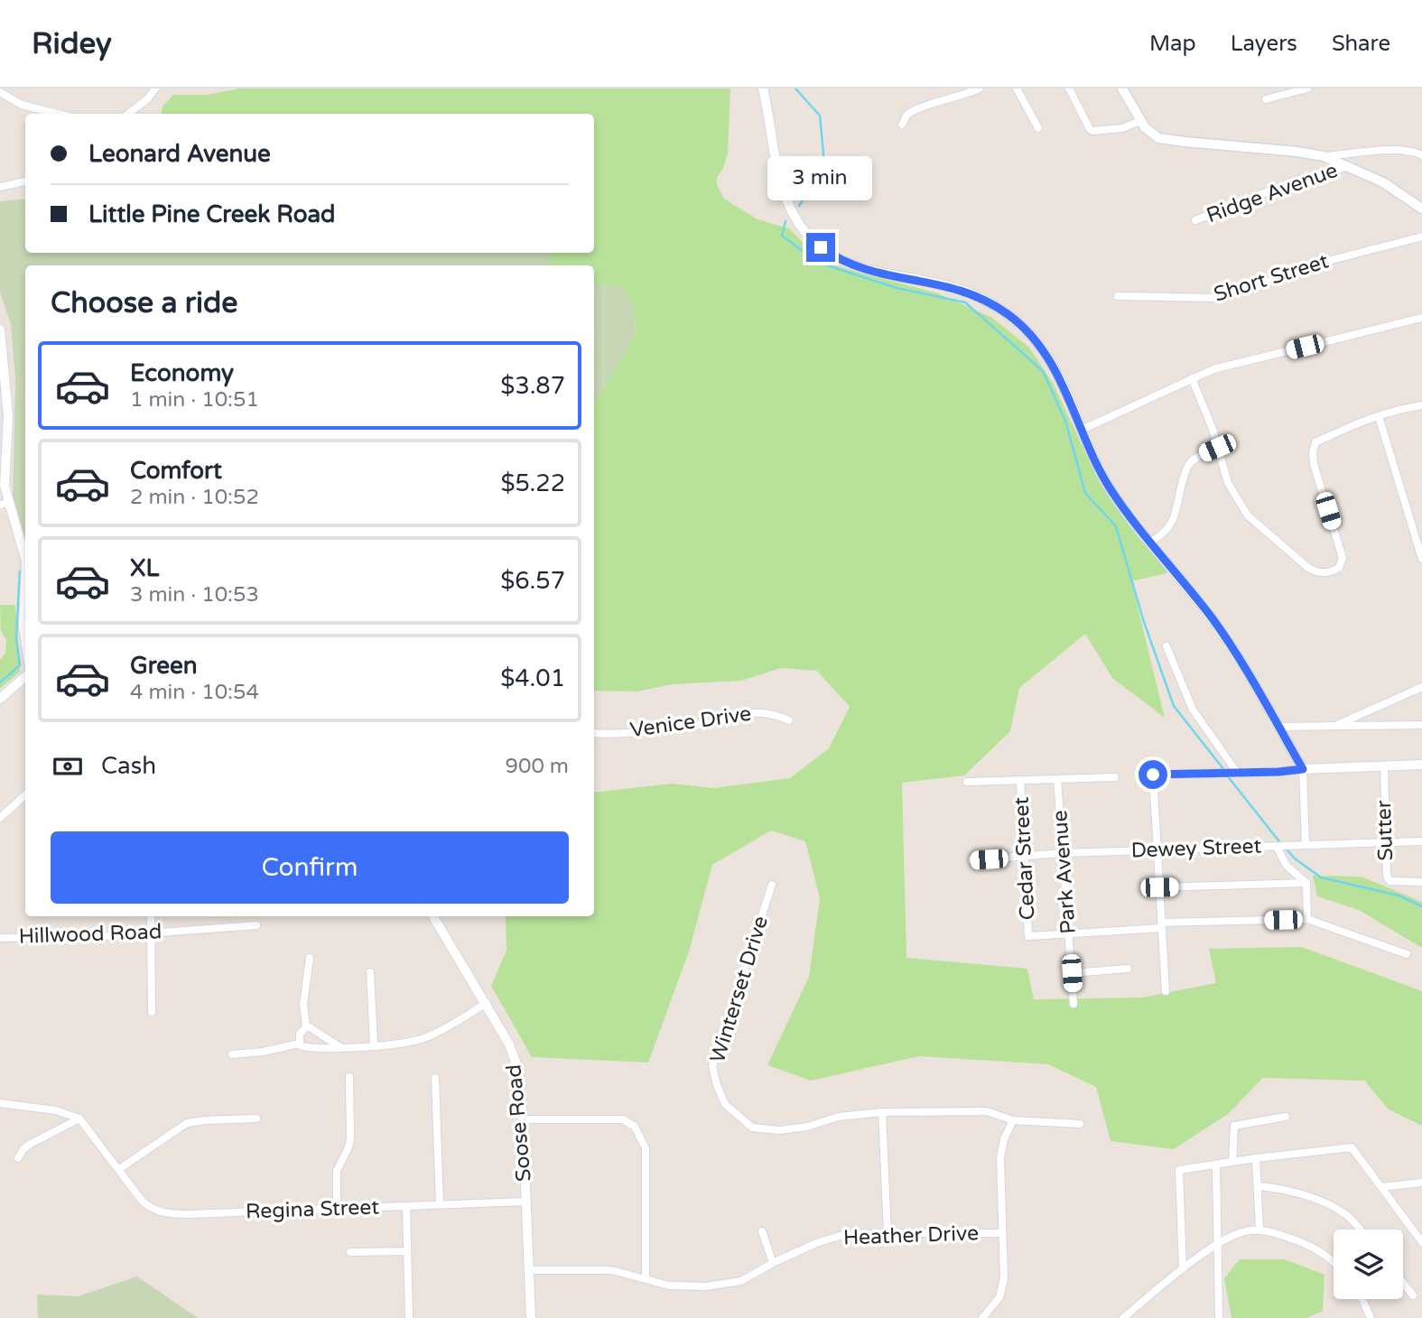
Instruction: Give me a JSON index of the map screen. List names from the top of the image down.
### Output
{
  "streets": {
    "street": [
      "Ridge Avenue",
      "Short Street",
      "Venice Drive",
      "Sutter",
      "Dewey Street",
      "Cedar Street",
      "Park Avenue",
      "Hillwood Road",
      "Winterset Drive",
      "Soose Road",
      "Regina Street",
      "Heather Drive"
    ]
  },
  "crossings": [
    ["Sutter", "Dewey Street"],
    ["Dewey Street", "Cedar Street"],
    ["Dewey Street", "Park Avenue"],
    ["Cedar Street", "Park Avenue"],
    ["Soose Road", "Regina Street"],
    ["Soose Road", "Heather Drive"]
  ],
  "page": {
    "header": "Ridey",
    "nav": ["Map", "Layers", "Share"],
    "banner": ["Leonard Avenue", "Little Pine Creek Road"],
    "bubble": "3 min",
    "heading": "Choose a ride",
    "list": [
      {
        "name": "Economy",
        "note": "1 min · 10:51",
        "value": "$3.87"
      },
      {
        "name": "Comfort",
        "note": "2 min · 10:52",
        "value": "$5.22"
      },
      {
        "name": "XL",
        "note": "3 min · 10:53",
        "value": "$6.57"
      },
      {
        "name": "Green",
        "note": "4 min · 10:54",
        "value": "$4.01"
      }
    ],
    "pay": ["Cash", "900 m"],
    "buttons": "Confirm"
  }
}
